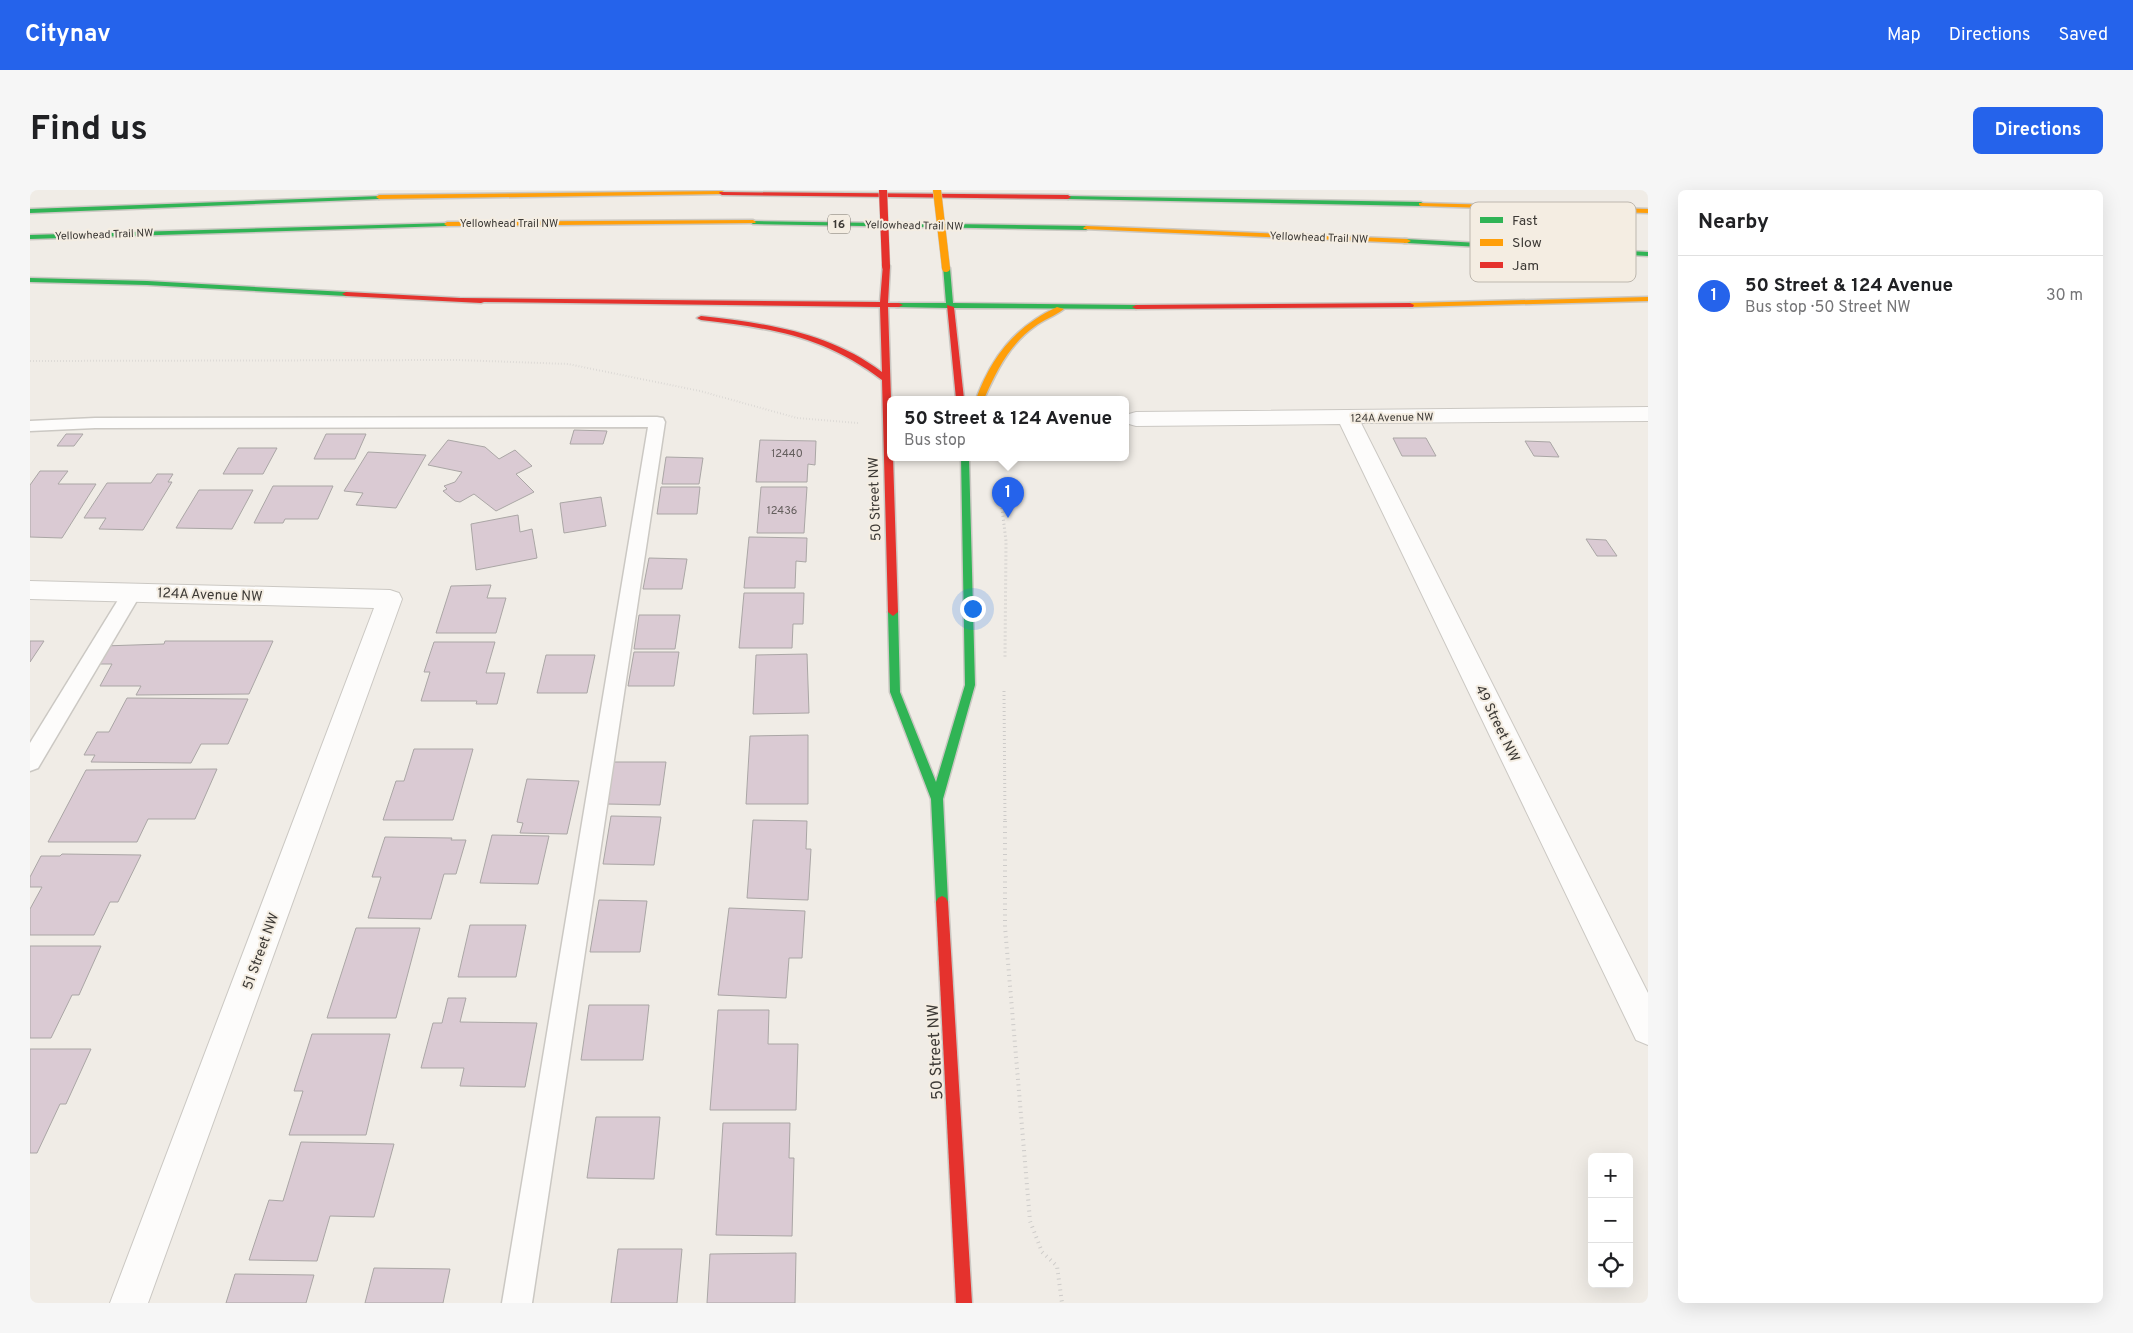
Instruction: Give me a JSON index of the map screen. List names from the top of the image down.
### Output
{
  "streets": {
    "main road": ["Yellowhead Trail NW", "16", "50 Street NW"],
    "street": ["124A Avenue NW", "49 Street NW", "51 Street NW"]
  },
  "crossings": [
    ["124A Avenue NW", "49 Street NW"],
    ["124A Avenue NW", "51 Street NW"]
  ],
  "house_numbers": ["12440", "12436"],
  "legend": ["Fast", "Slow", "Jam"],
  "page": {
    "header": "Citynav",
    "nav": ["Map", "Directions", "Saved"],
    "buttons": "Directions",
    "title": "Find us",
    "heading": "Nearby",
    "list": [
      {
        "mark": "1",
        "name": "50 Street & 124 Avenue",
        "note": "Bus stop · 50 Street NW",
        "value": "30 m"
      }
    ],
    "popup": ["50 Street & 124 Avenue", "Bus stop"],
    "pins": "1",
    "map_buttons": ["+", "−"]
  }
}
